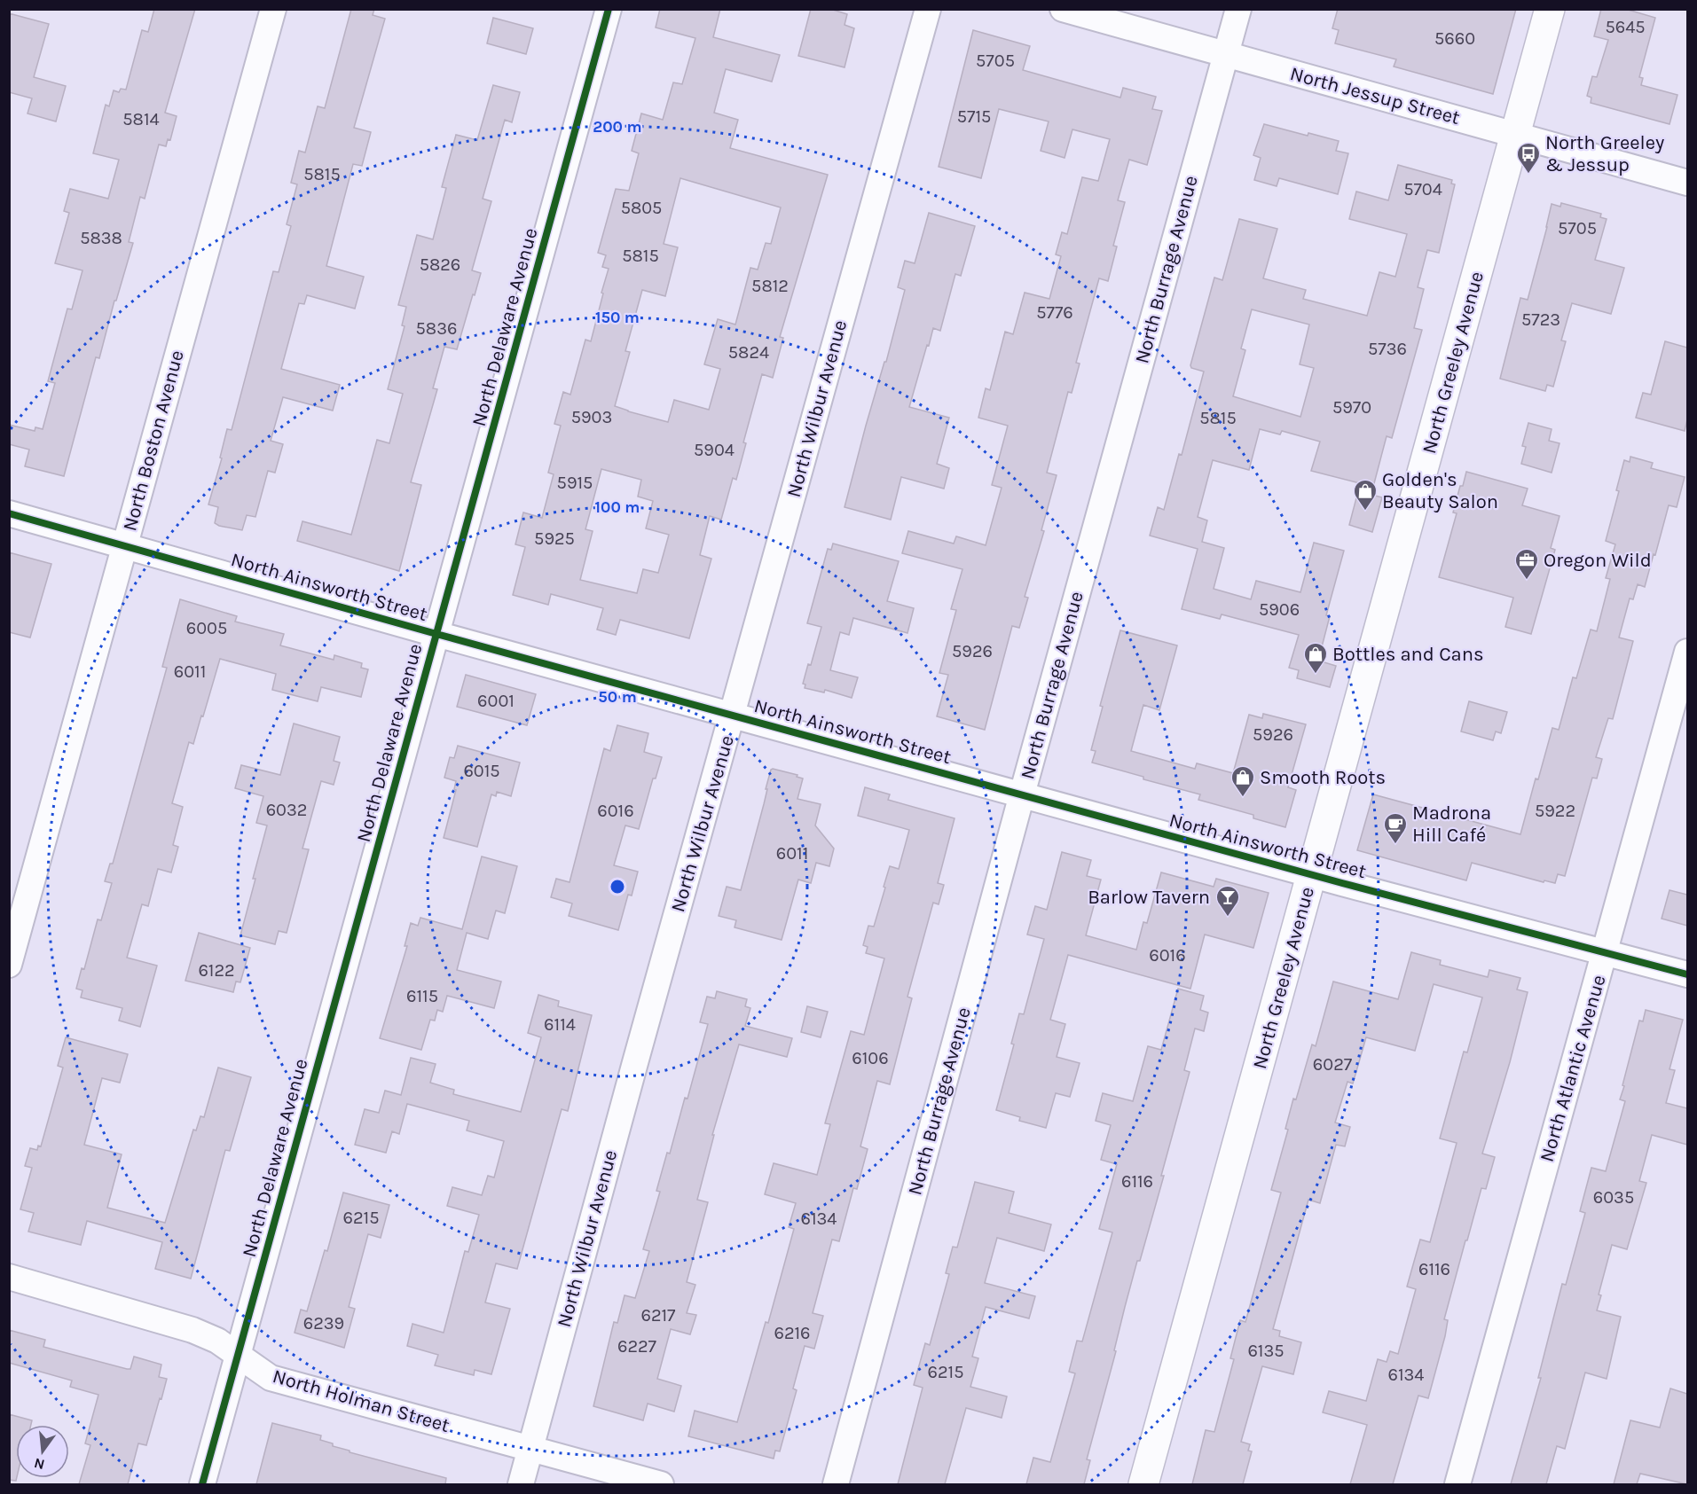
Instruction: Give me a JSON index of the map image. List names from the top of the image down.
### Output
{
  "streets": {
    "main road": ["North Greeley Avenue"],
    "street": [
      "North Jessup Street",
      "North Burrage Avenue",
      "North Delaware Avenue",
      "North Wilbur Avenue",
      "North Boston Avenue",
      "North Ainsworth Street",
      "North Atlantic Avenue",
      "North Holman Street"
    ]
  },
  "crossings": [
    ["North Jessup Street", "North Burrage Avenue"],
    ["North Jessup Street", "North Greeley Avenue"],
    ["North Burrage Avenue", "North Ainsworth Street"],
    ["North Delaware Avenue", "North Ainsworth Street"],
    ["North Delaware Avenue", "North Holman Street"],
    ["North Greeley Avenue", "North Ainsworth Street"],
    ["North Wilbur Avenue", "North Ainsworth Street"],
    ["North Wilbur Avenue", "North Holman Street"],
    ["North Boston Avenue", "North Ainsworth Street"],
    ["North Ainsworth Street", "North Atlantic Avenue"]
  ],
  "places": {
    "bus stop": ["North Greeley & Jessup"],
    "shop": ["Golden's Beauty Salon", "Bottles and Cans", "Smooth Roots"],
    "office": ["Oregon Wild"],
    "cafe": ["Madrona Hill Café"],
    "bar": ["Barlow Tavern"]
  },
  "house_numbers": [
    "5645",
    "5660",
    "5705",
    "5715",
    "5814",
    "5815",
    "5704",
    "5805",
    "5705",
    "5838",
    "5815",
    "5826",
    "5812",
    "5776",
    "5723",
    "5836",
    "5736",
    "5824",
    "5970",
    "5903",
    "5815",
    "5904",
    "5915",
    "5925",
    "5906",
    "6005",
    "5926",
    "6011",
    "6001",
    "5926",
    "6015",
    "6032",
    "6016",
    "5922",
    "6011",
    "6016",
    "6122",
    "6115",
    "6114",
    "6106",
    "6027",
    "6116",
    "6035",
    "6215",
    "6134",
    "6116",
    "6217",
    "6239",
    "6216",
    "6227",
    "6135",
    "6215",
    "6134"
  ],
  "north": "bottom",
  "rings": [
    "200 m",
    "150 m",
    "100 m",
    "50 m"
  ]
}
